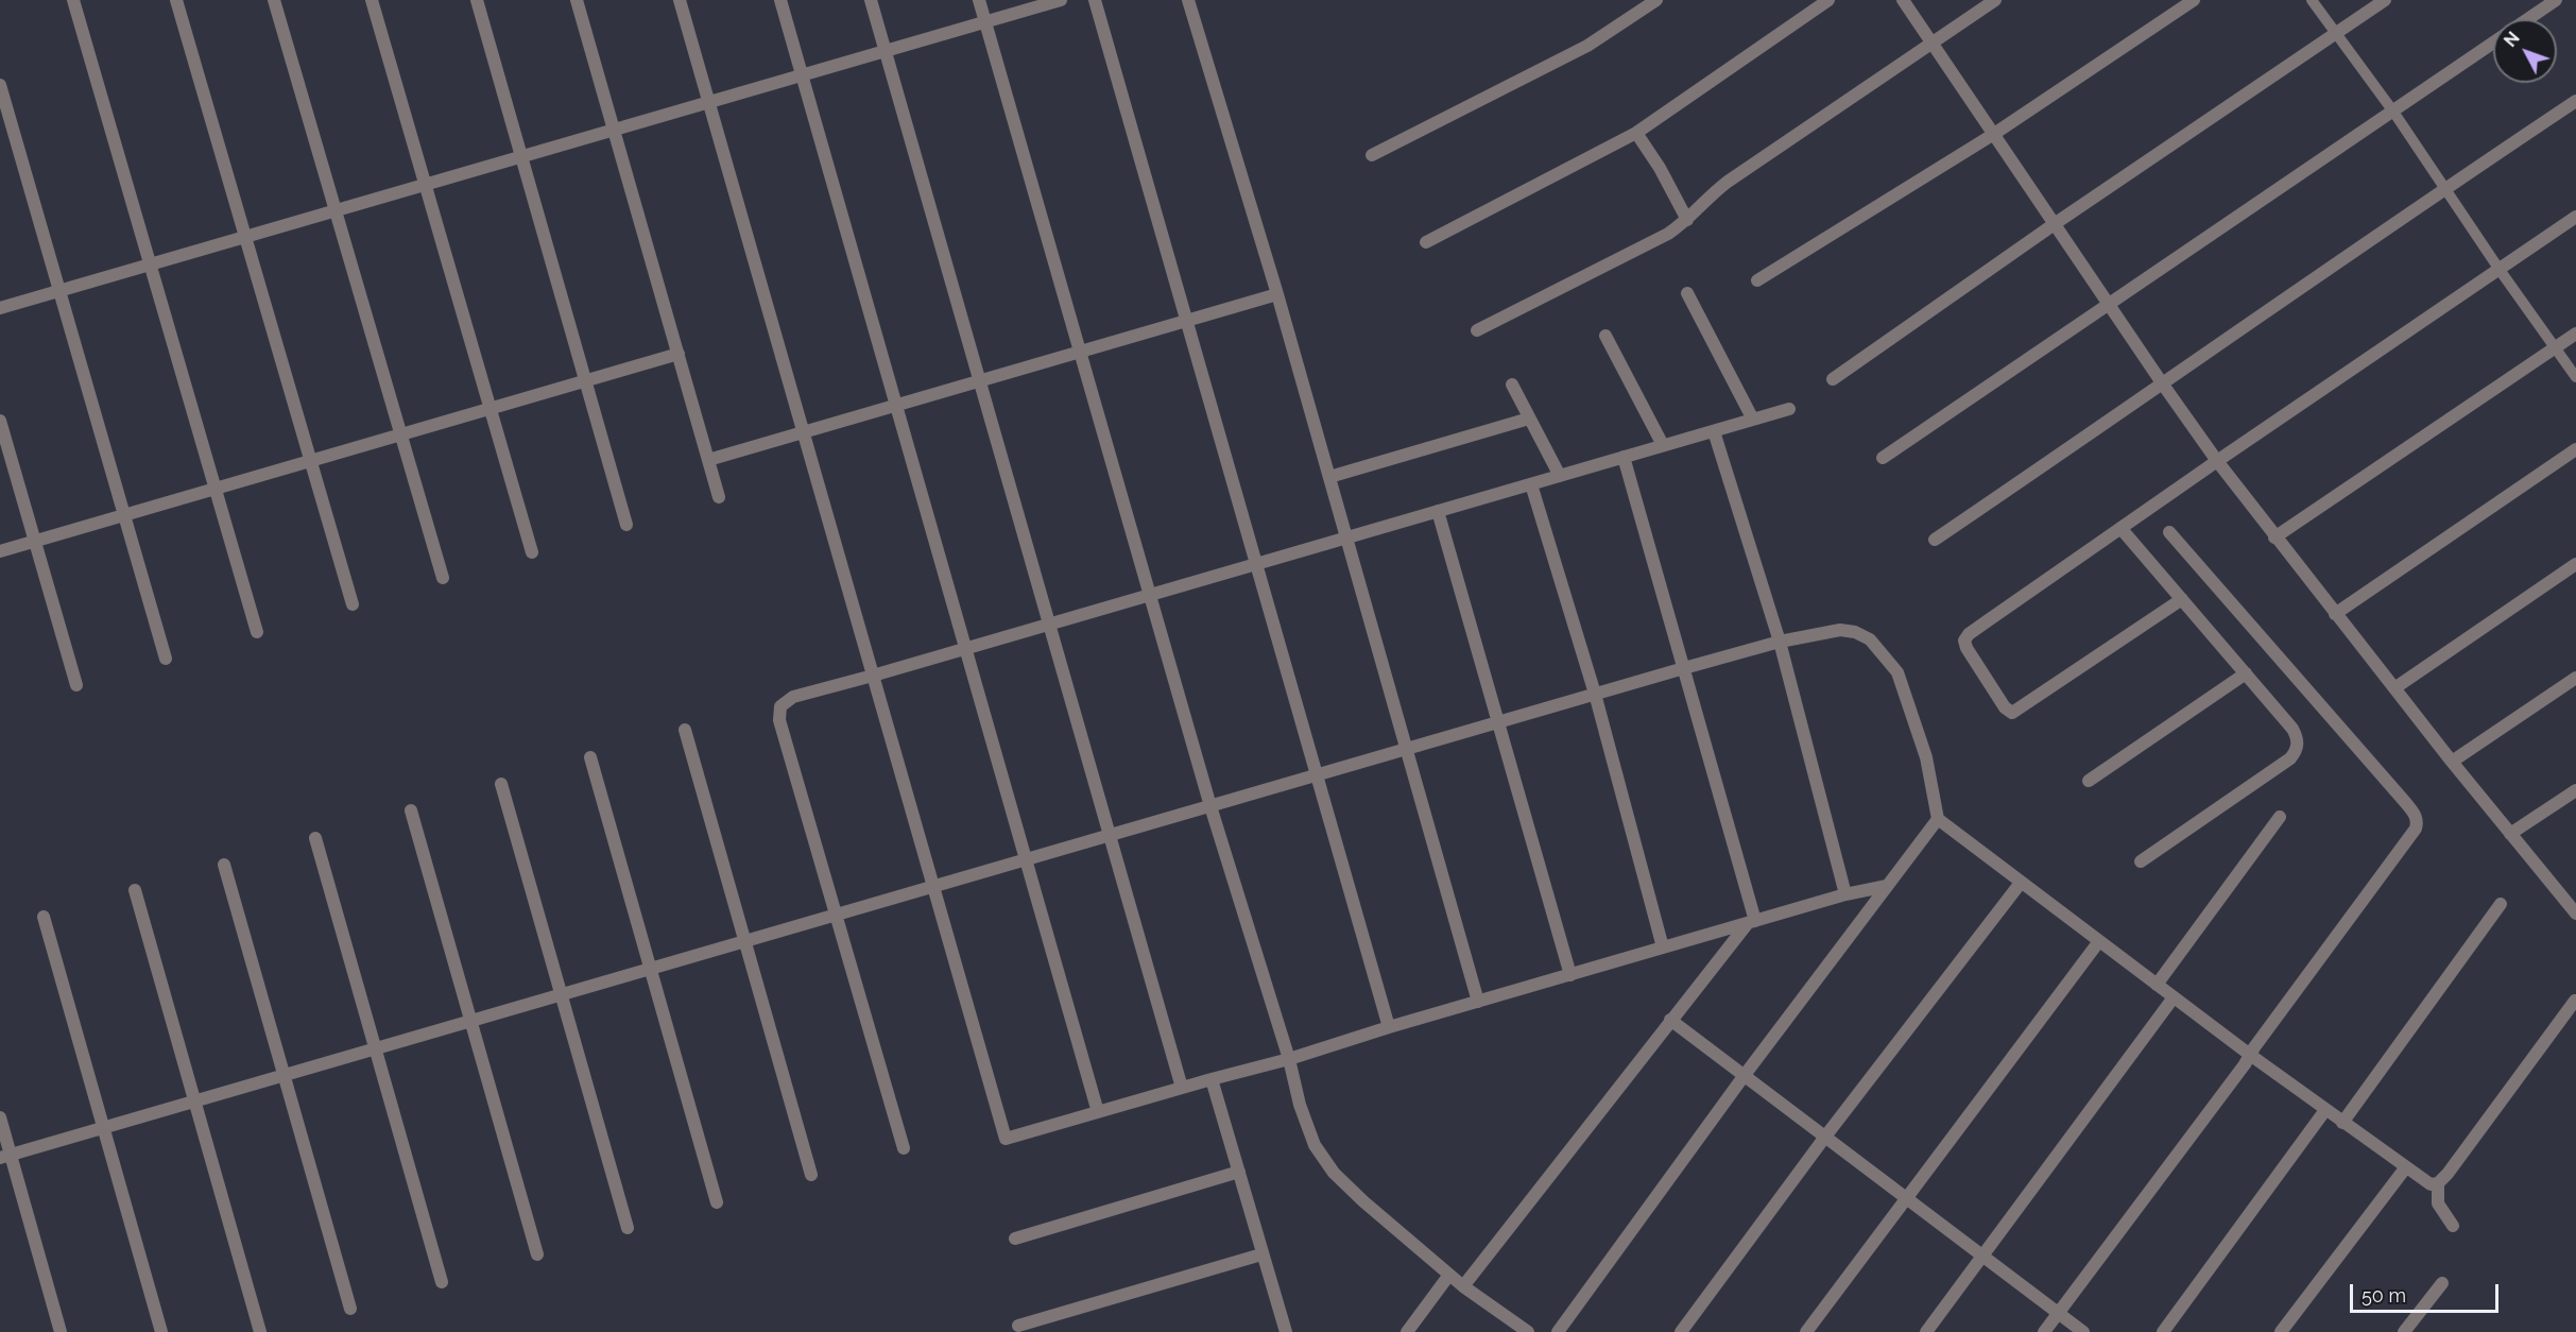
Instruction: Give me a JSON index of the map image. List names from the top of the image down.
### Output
{
  "scale_bar": "50 m",
  "north": "top left"
}
